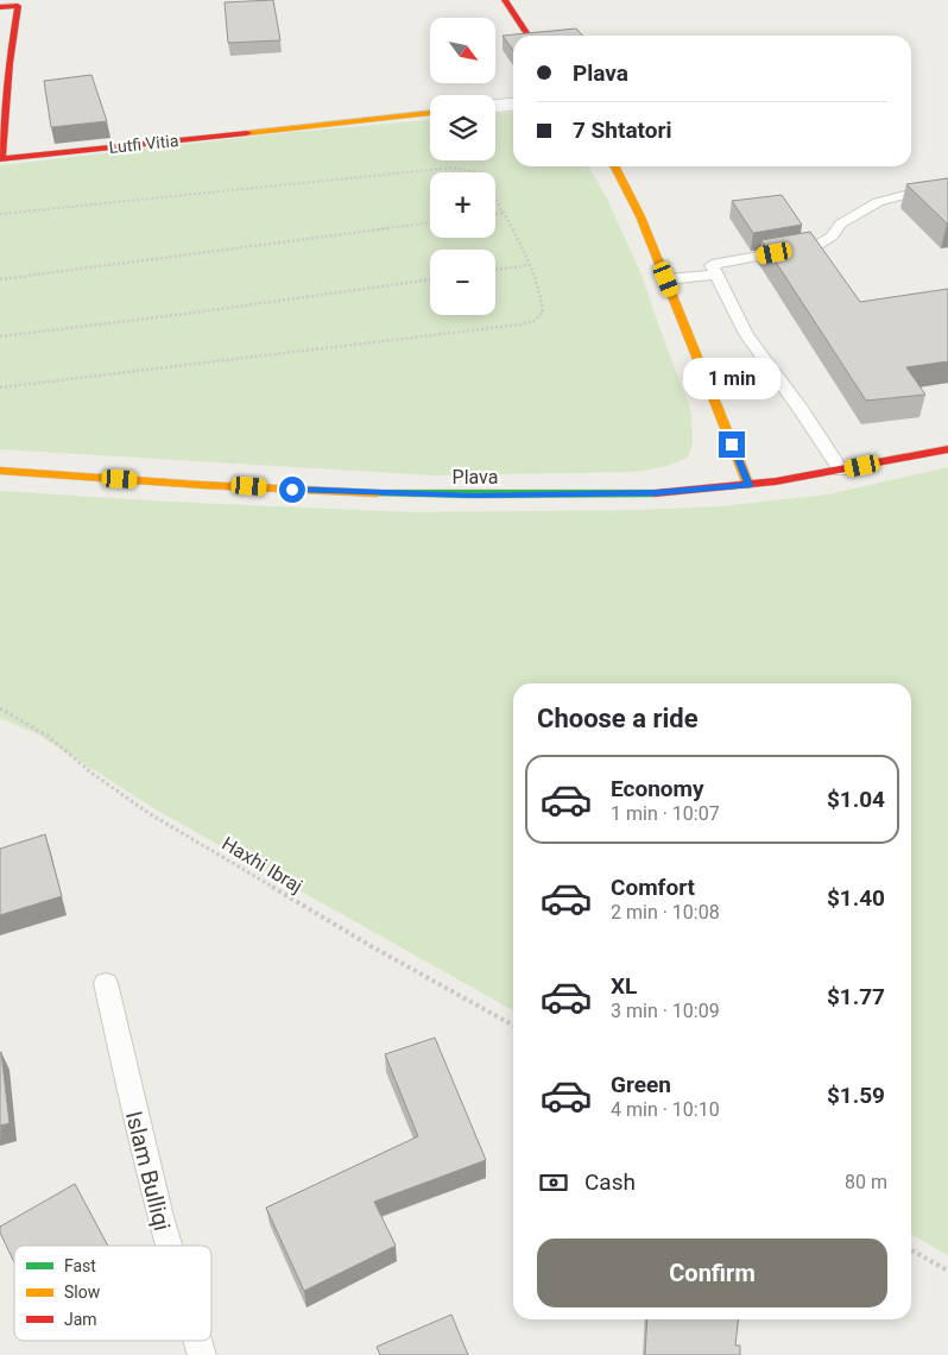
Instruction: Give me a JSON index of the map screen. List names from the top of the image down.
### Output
{
  "streets": {
    "street": ["Lutfi Vitia", "Plava"],
    "lane": ["Islam Bulliqi"],
    "path": ["Haxhi Ibraj"]
  },
  "legend": ["Fast", "Slow", "Jam"],
  "north": "bottom right",
  "page": {
    "map_buttons": ["+", "−"],
    "banner": ["Plava", "7 Shtatori"],
    "bubble": "1 min",
    "heading": "Choose a ride",
    "list": [
      {
        "name": "Economy",
        "note": "1 min · 10:07",
        "value": "$1.04"
      },
      {
        "name": "Comfort",
        "note": "2 min · 10:08",
        "value": "$1.40"
      },
      {
        "name": "XL",
        "note": "3 min · 10:09",
        "value": "$1.77"
      },
      {
        "name": "Green",
        "note": "4 min · 10:10",
        "value": "$1.59"
      }
    ],
    "pay": ["Cash", "80 m"],
    "buttons": "Confirm"
  }
}
